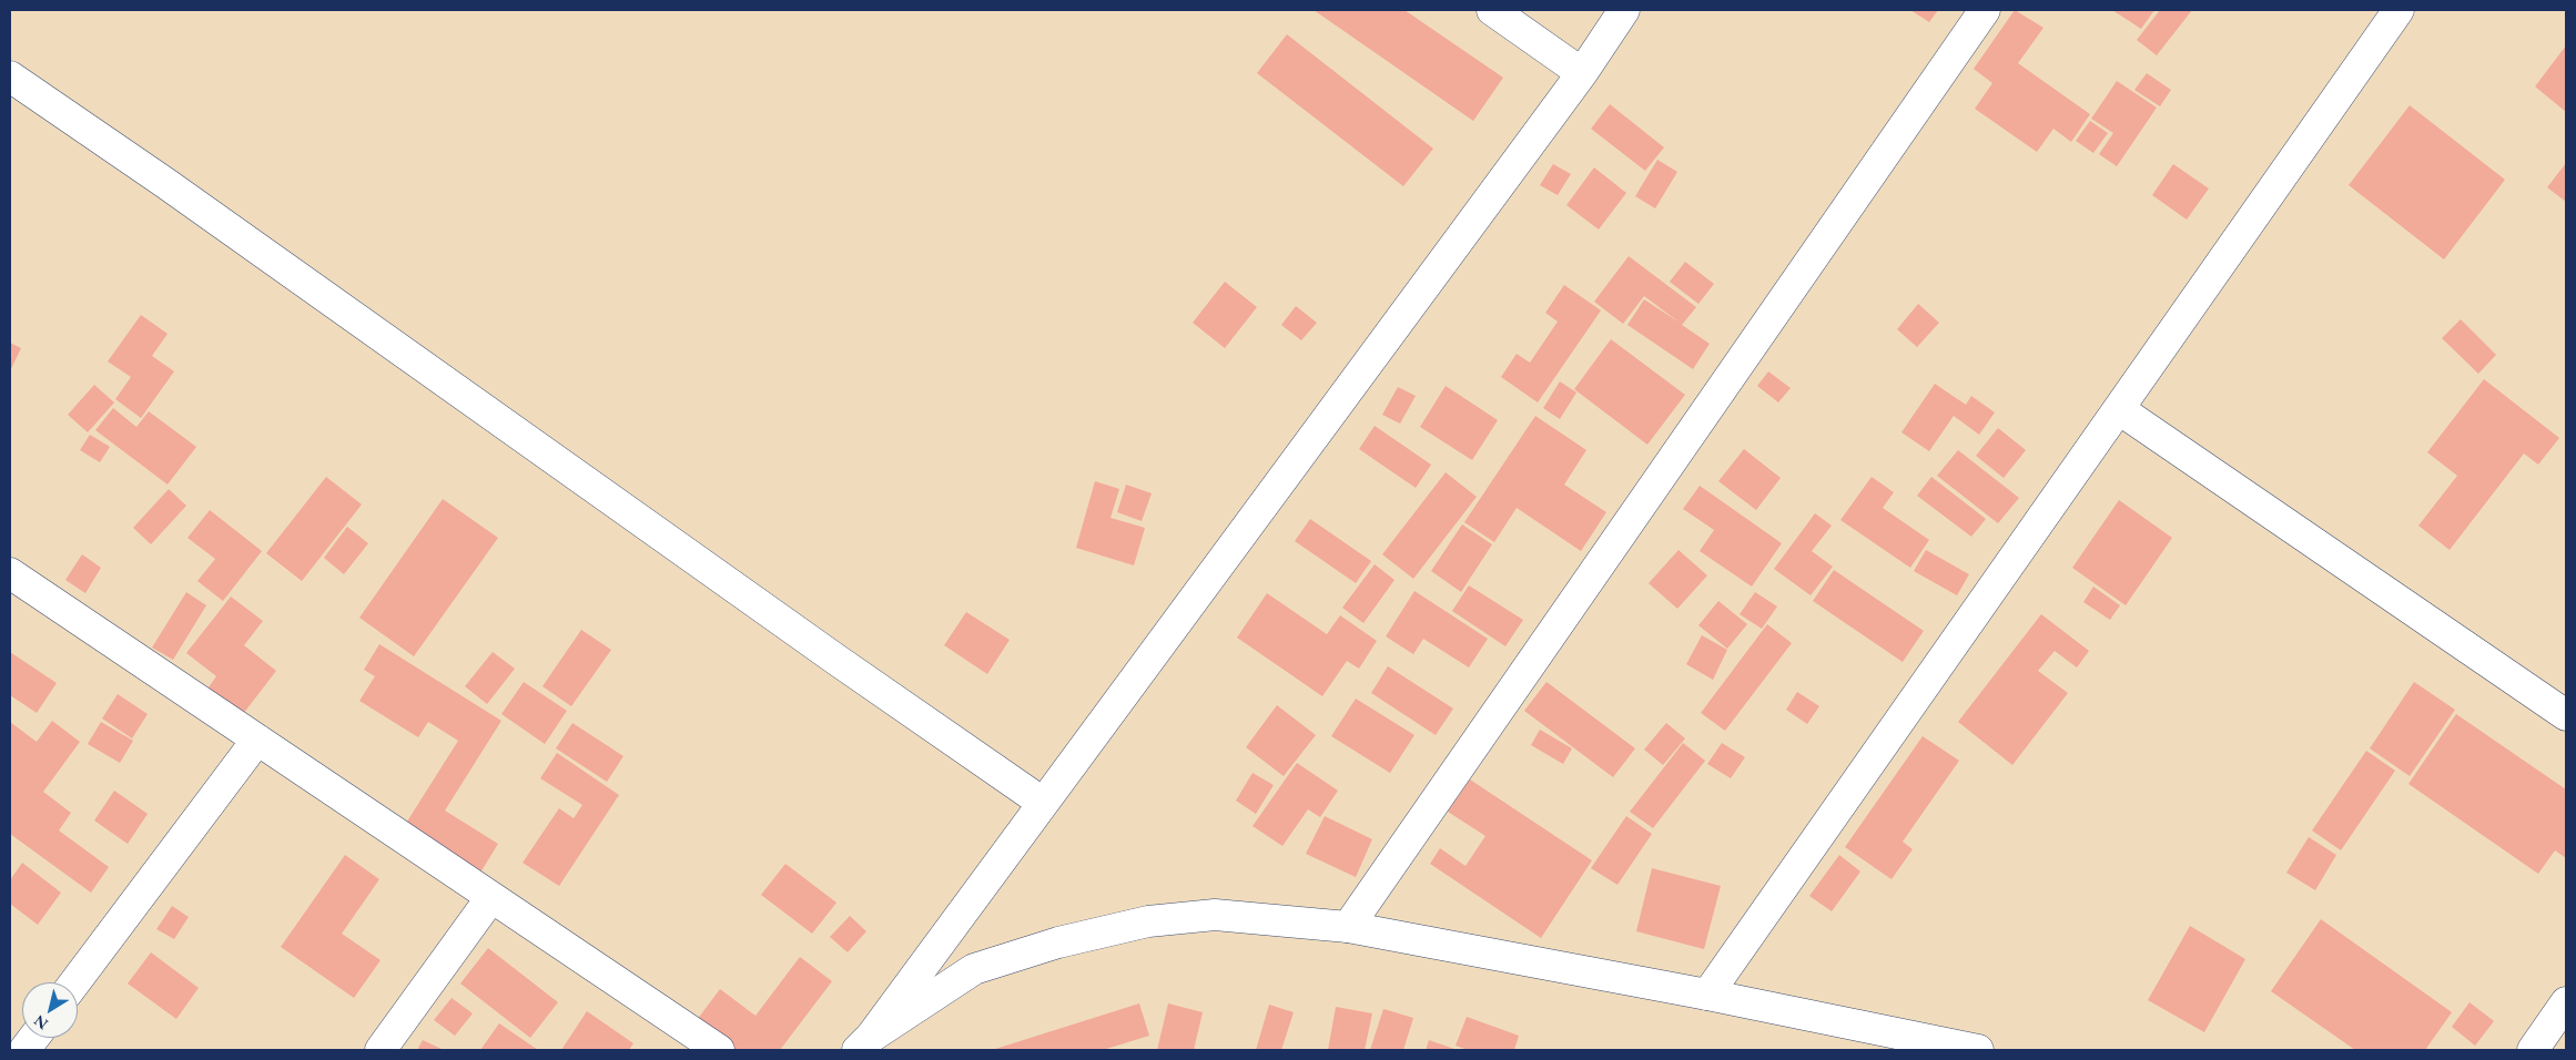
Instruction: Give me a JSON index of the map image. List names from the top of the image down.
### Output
{
  "north": "bottom left"
}
